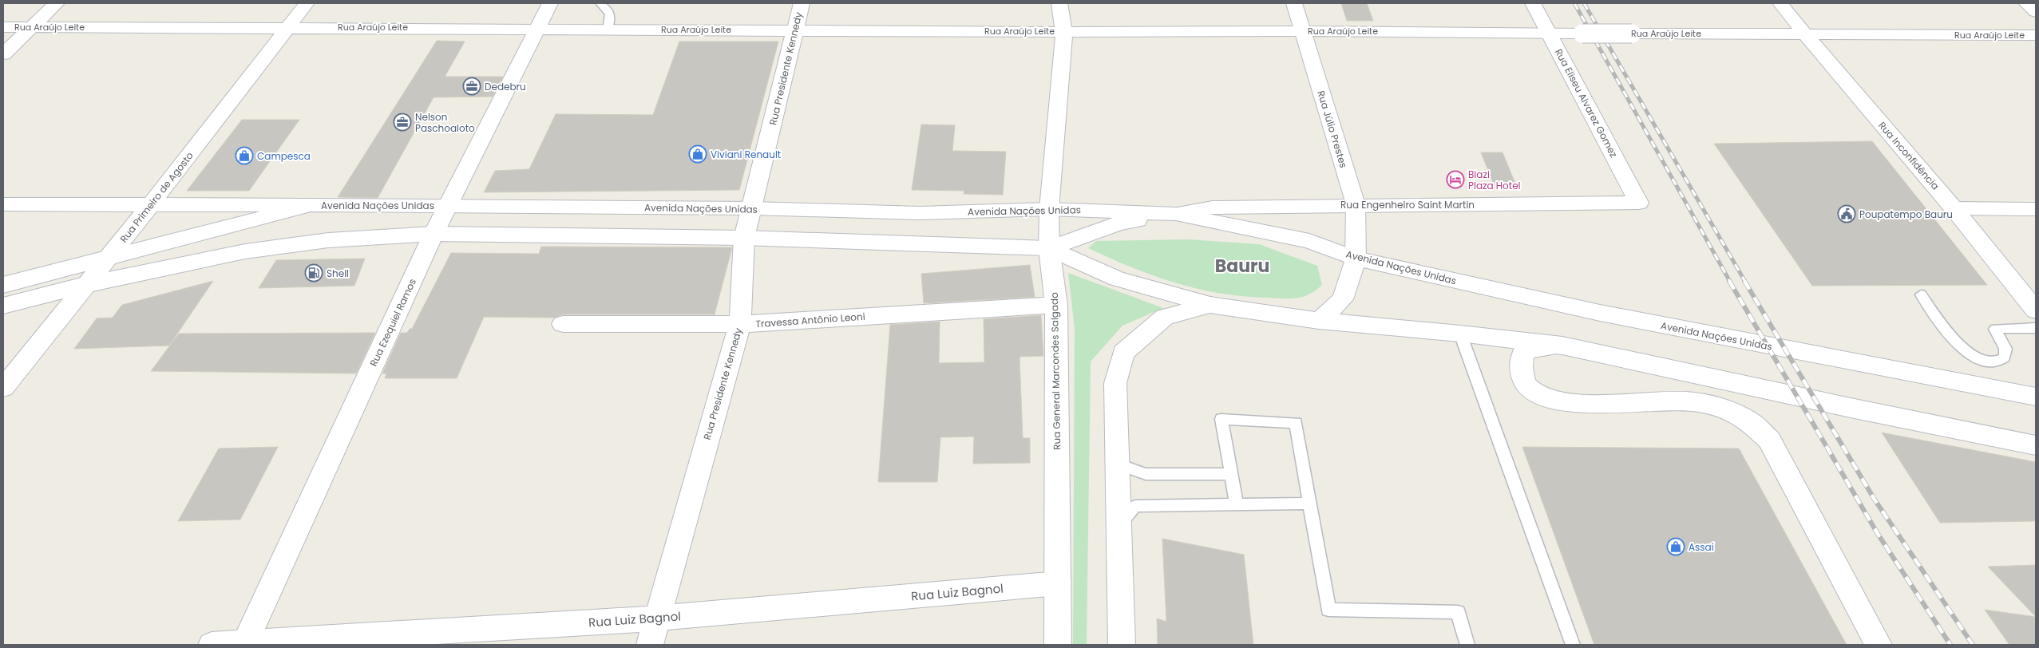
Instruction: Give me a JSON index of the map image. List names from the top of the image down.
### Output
{
  "streets": {
    "street": [
      "Rua Araújo Leite",
      "Rua Presidente Kennedy",
      "Rua Eliseu Alvarez Gomez",
      "Rua Júlio Prestes",
      "Rua Inconfidência",
      "Rua Primeiro de Agosto",
      "Rua Engenheiro Saint Martin",
      "Avenida Nações Unidas",
      "Travessa Antônio Leoni",
      "Rua Ezequiel Ramos",
      "Rua General Marcondes Salgado",
      "Rua Luiz Bagnol"
    ]
  },
  "crossings": [
    ["Rua Araújo Leite", "Rua Presidente Kennedy"],
    ["Rua Araújo Leite", "Rua Eliseu Alvarez Gomez"],
    ["Rua Araújo Leite", "Rua Júlio Prestes"],
    ["Rua Araújo Leite", "Rua Inconfidência"],
    ["Rua Araújo Leite", "Rua Primeiro de Agosto"],
    ["Rua Araújo Leite", "Rua Ezequiel Ramos"],
    ["Rua Araújo Leite", "Rua General Marcondes Salgado"],
    ["Rua Presidente Kennedy", "Avenida Nações Unidas"],
    ["Rua Presidente Kennedy", "Travessa Antônio Leoni"],
    ["Rua Presidente Kennedy", "Rua Luiz Bagnol"],
    ["Rua Eliseu Alvarez Gomez", "Rua Engenheiro Saint Martin"],
    ["Rua Júlio Prestes", "Rua Engenheiro Saint Martin"],
    ["Rua Júlio Prestes", "Avenida Nações Unidas"],
    ["Rua Primeiro de Agosto", "Avenida Nações Unidas"],
    ["Rua Engenheiro Saint Martin", "Avenida Nações Unidas"],
    ["Avenida Nações Unidas", "Rua Ezequiel Ramos"],
    ["Avenida Nações Unidas", "Rua General Marcondes Salgado"],
    ["Travessa Antônio Leoni", "Rua General Marcondes Salgado"],
    ["Rua Ezequiel Ramos", "Rua Luiz Bagnol"],
    ["Rua General Marcondes Salgado", "Rua Luiz Bagnol"]
  ],
  "districts": ["Bauru"],
  "places": {
    "office": ["Dedebru", "Nelson Paschoaloto"],
    "shop": ["Viviani Renault", "Campesca", "Assaí"],
    "hotel": ["Biazi Plaza Hotel"],
    "public building": ["Poupatempo Bauru"],
    "fuel station": ["Shell"]
  }
}
